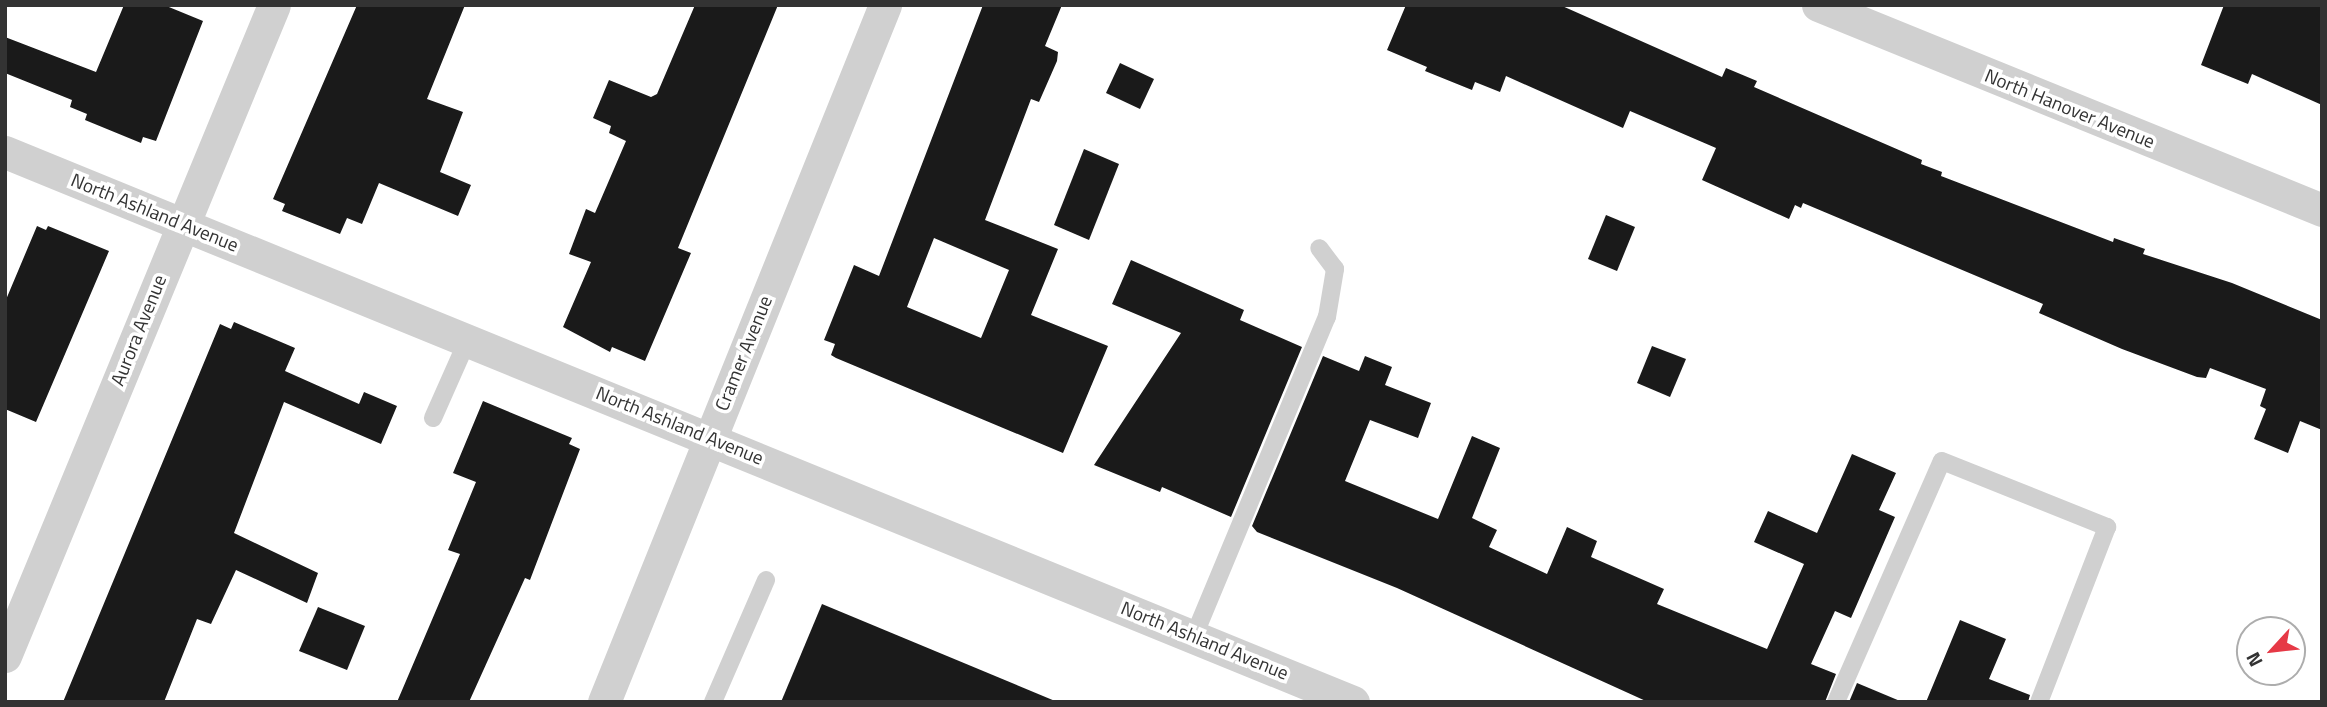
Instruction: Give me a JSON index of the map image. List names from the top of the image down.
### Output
{
  "streets": {
    "street": [
      "North Hanover Avenue",
      "North Ashland Avenue",
      "Aurora Avenue",
      "Cramer Avenue"
    ]
  },
  "crossings": [
    ["North Ashland Avenue", "Aurora Avenue"],
    ["North Ashland Avenue", "Cramer Avenue"]
  ],
  "north": "bottom left"
}
